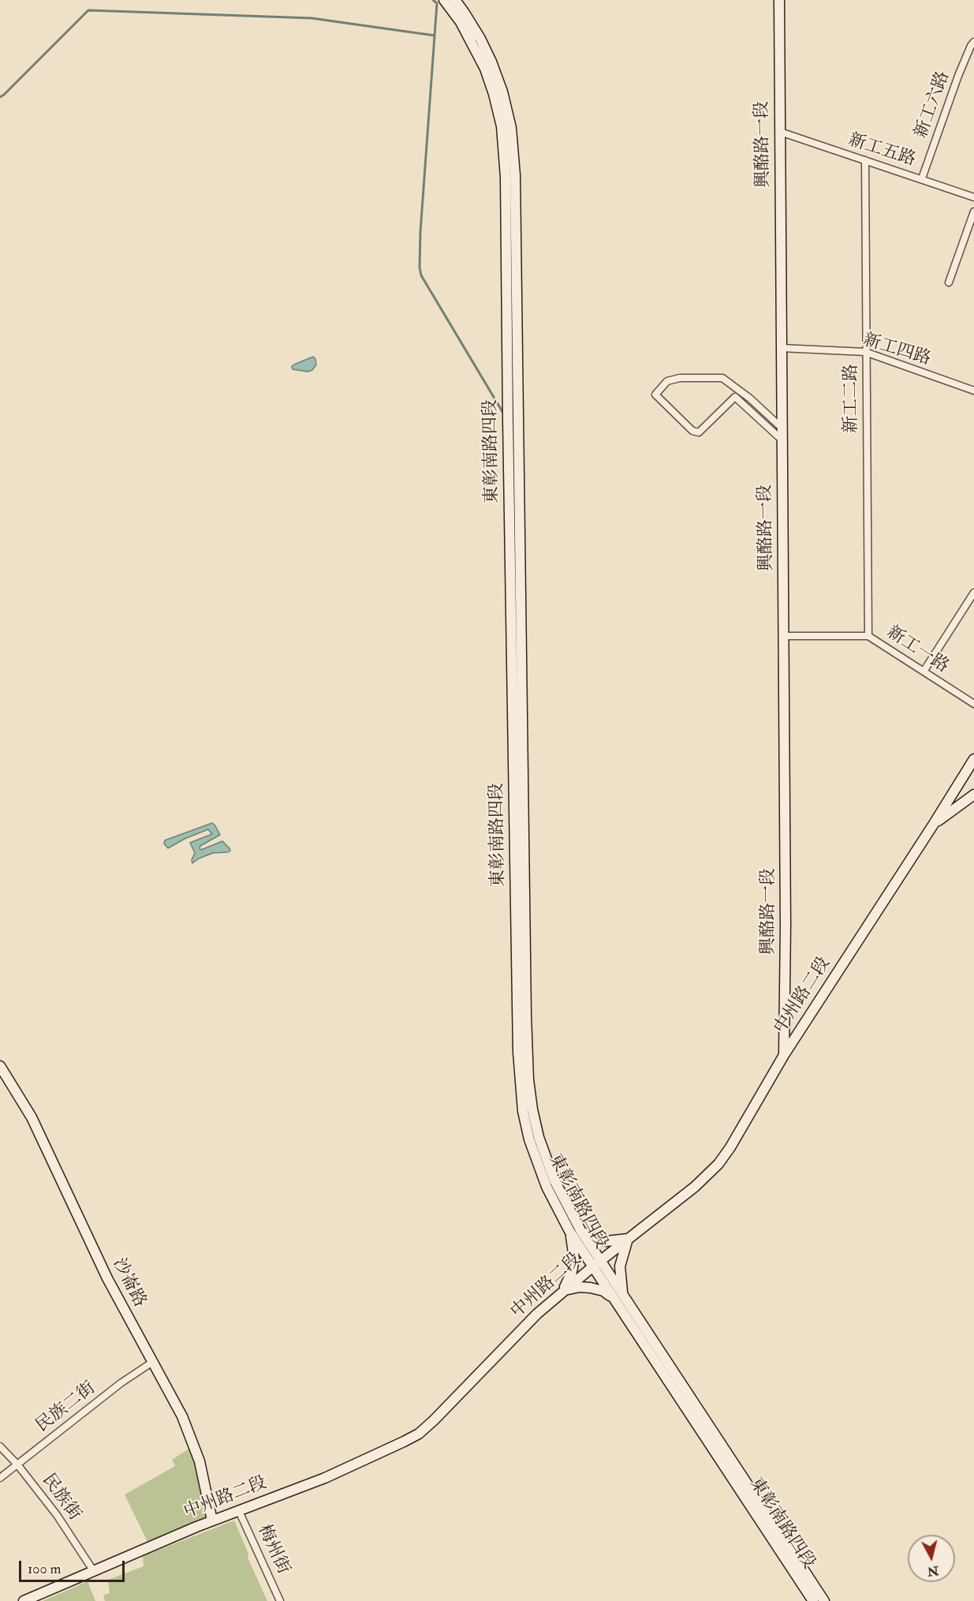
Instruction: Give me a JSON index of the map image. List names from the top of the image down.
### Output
{
  "streets": {
    "street": [
      "新工六路",
      "興酪路一段",
      "新工五路",
      "新工四路",
      "新工二路",
      "東彰南路四段",
      "新工一路",
      "中州路二段",
      "沙崙路",
      "民族二街",
      "民族街",
      "梅州街"
    ]
  },
  "crossings": [
    ["新工六路", "新工五路"],
    ["興酪路一段", "新工五路"],
    ["興酪路一段", "新工四路"],
    ["興酪路一段", "新工一路"],
    ["興酪路一段", "中州路二段"],
    ["新工五路", "新工二路"],
    ["新工四路", "新工二路"],
    ["新工二路", "新工一路"],
    ["東彰南路四段", "中州路二段"],
    ["中州路二段", "沙崙路"],
    ["中州路二段", "民族街"],
    ["中州路二段", "梅州街"],
    ["沙崙路", "民族二街"],
    ["民族二街", "民族街"]
  ],
  "scale_bar": "100 m",
  "north": "bottom"
}
